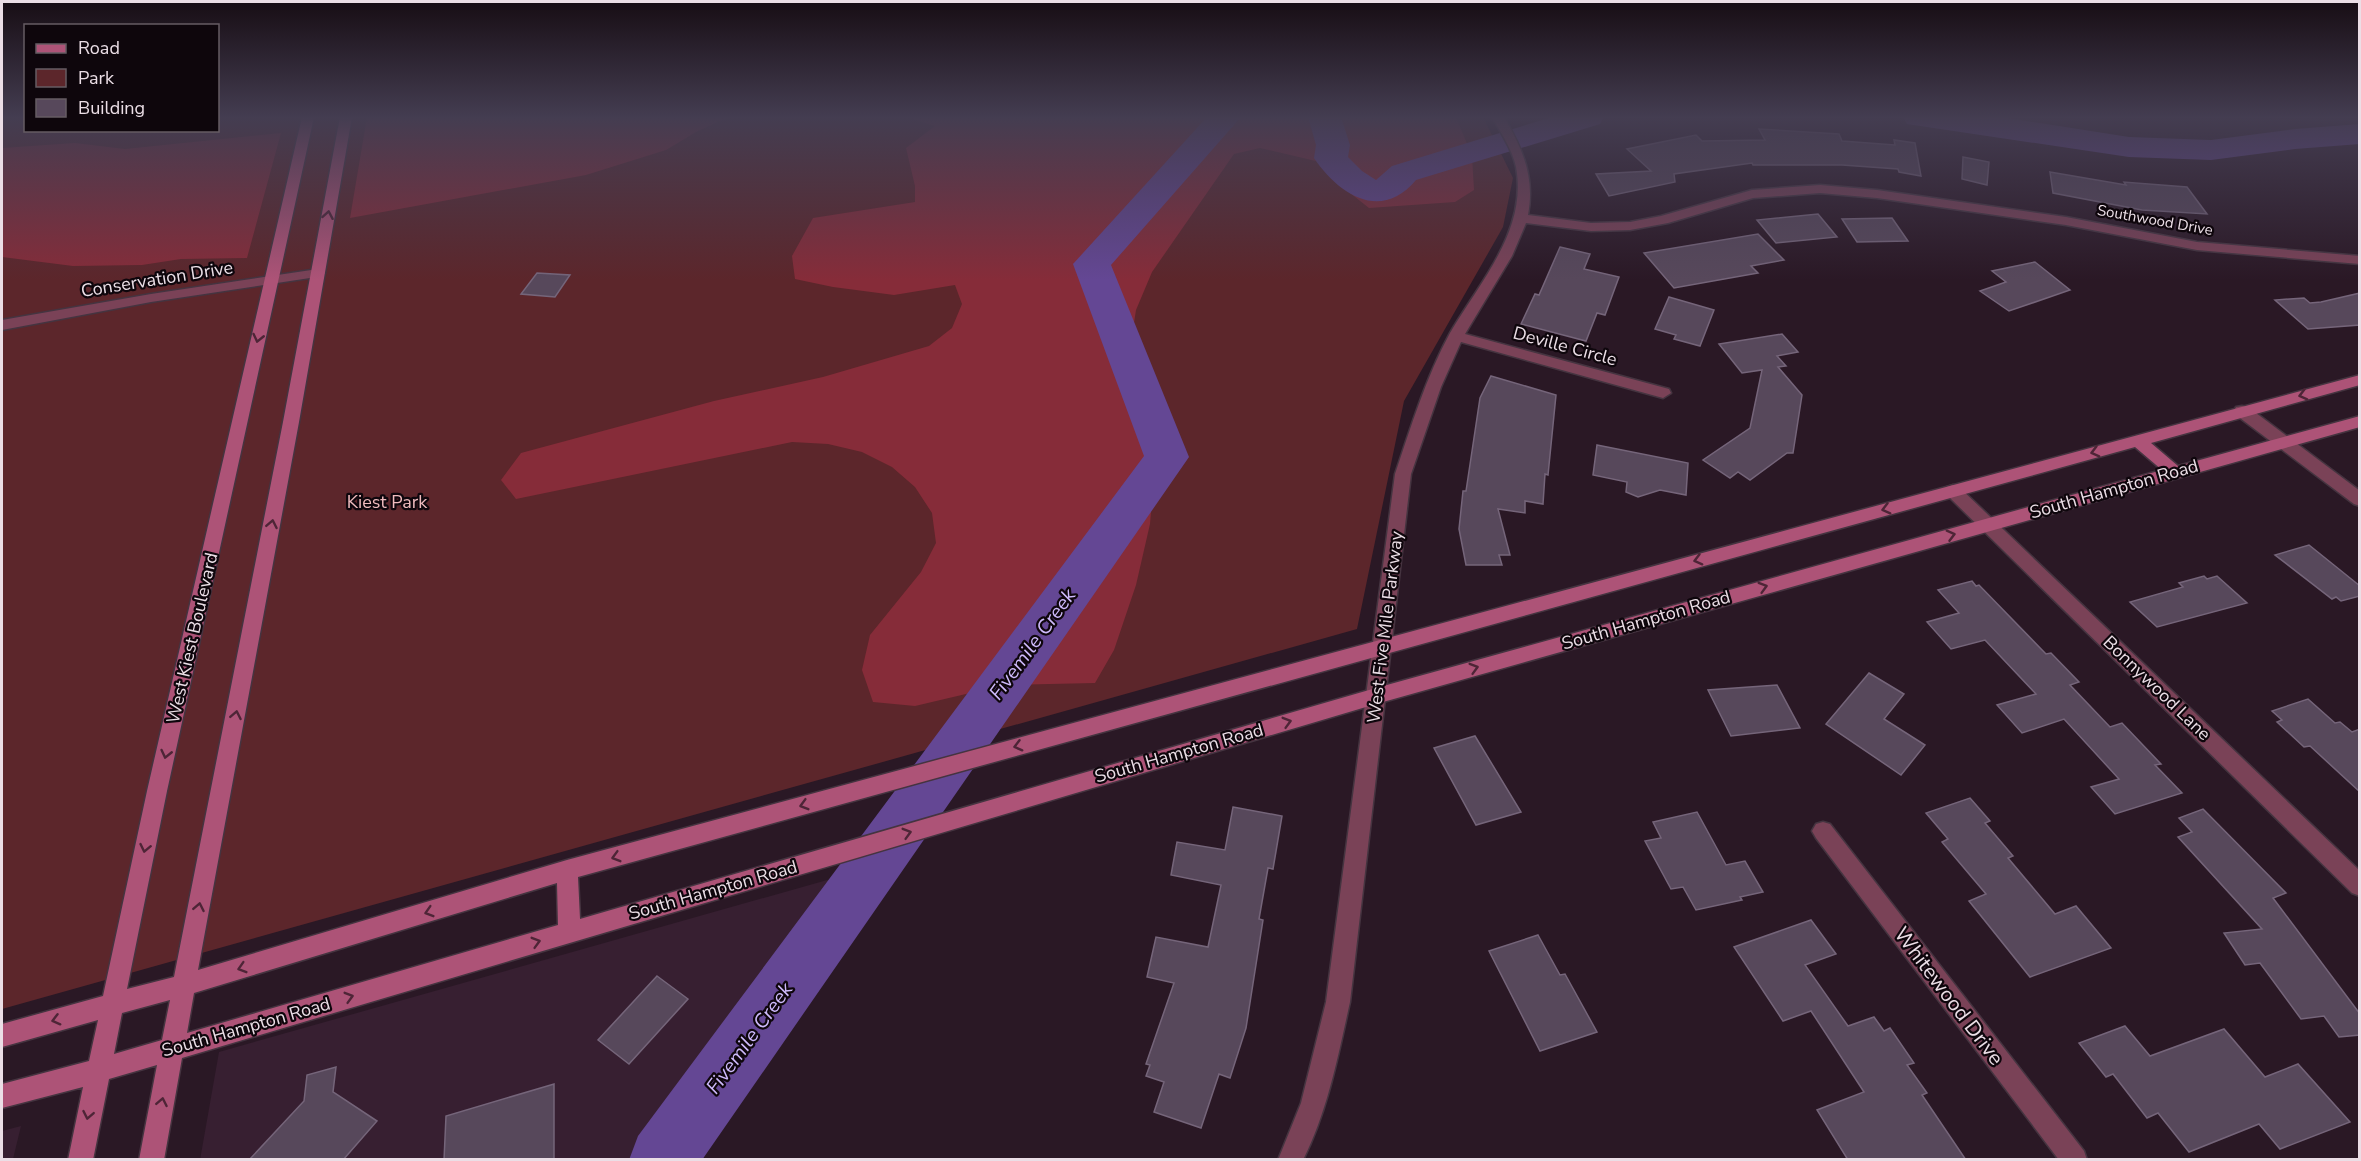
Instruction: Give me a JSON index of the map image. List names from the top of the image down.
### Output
{
  "streets": {
    "main road": ["South Hampton Road", "West Kiest Boulevard"],
    "street": [
      "Southwood Drive",
      "Conservation Drive",
      "Deville Circle",
      "West Five Mile Parkway",
      "Bonnywood Lane",
      "Whitewood Drive"
    ]
  },
  "crossings": [
    ["Southwood Drive", "West Five Mile Parkway"],
    ["Conservation Drive", "West Kiest Boulevard"],
    ["Deville Circle", "West Five Mile Parkway"],
    ["South Hampton Road", "West Five Mile Parkway"],
    ["South Hampton Road", "West Kiest Boulevard"],
    ["South Hampton Road", "Bonnywood Lane"]
  ],
  "water": ["Fivemile Creek"],
  "parks": ["Kiest Park"],
  "legend": ["Road", "Park", "Building"]
}
